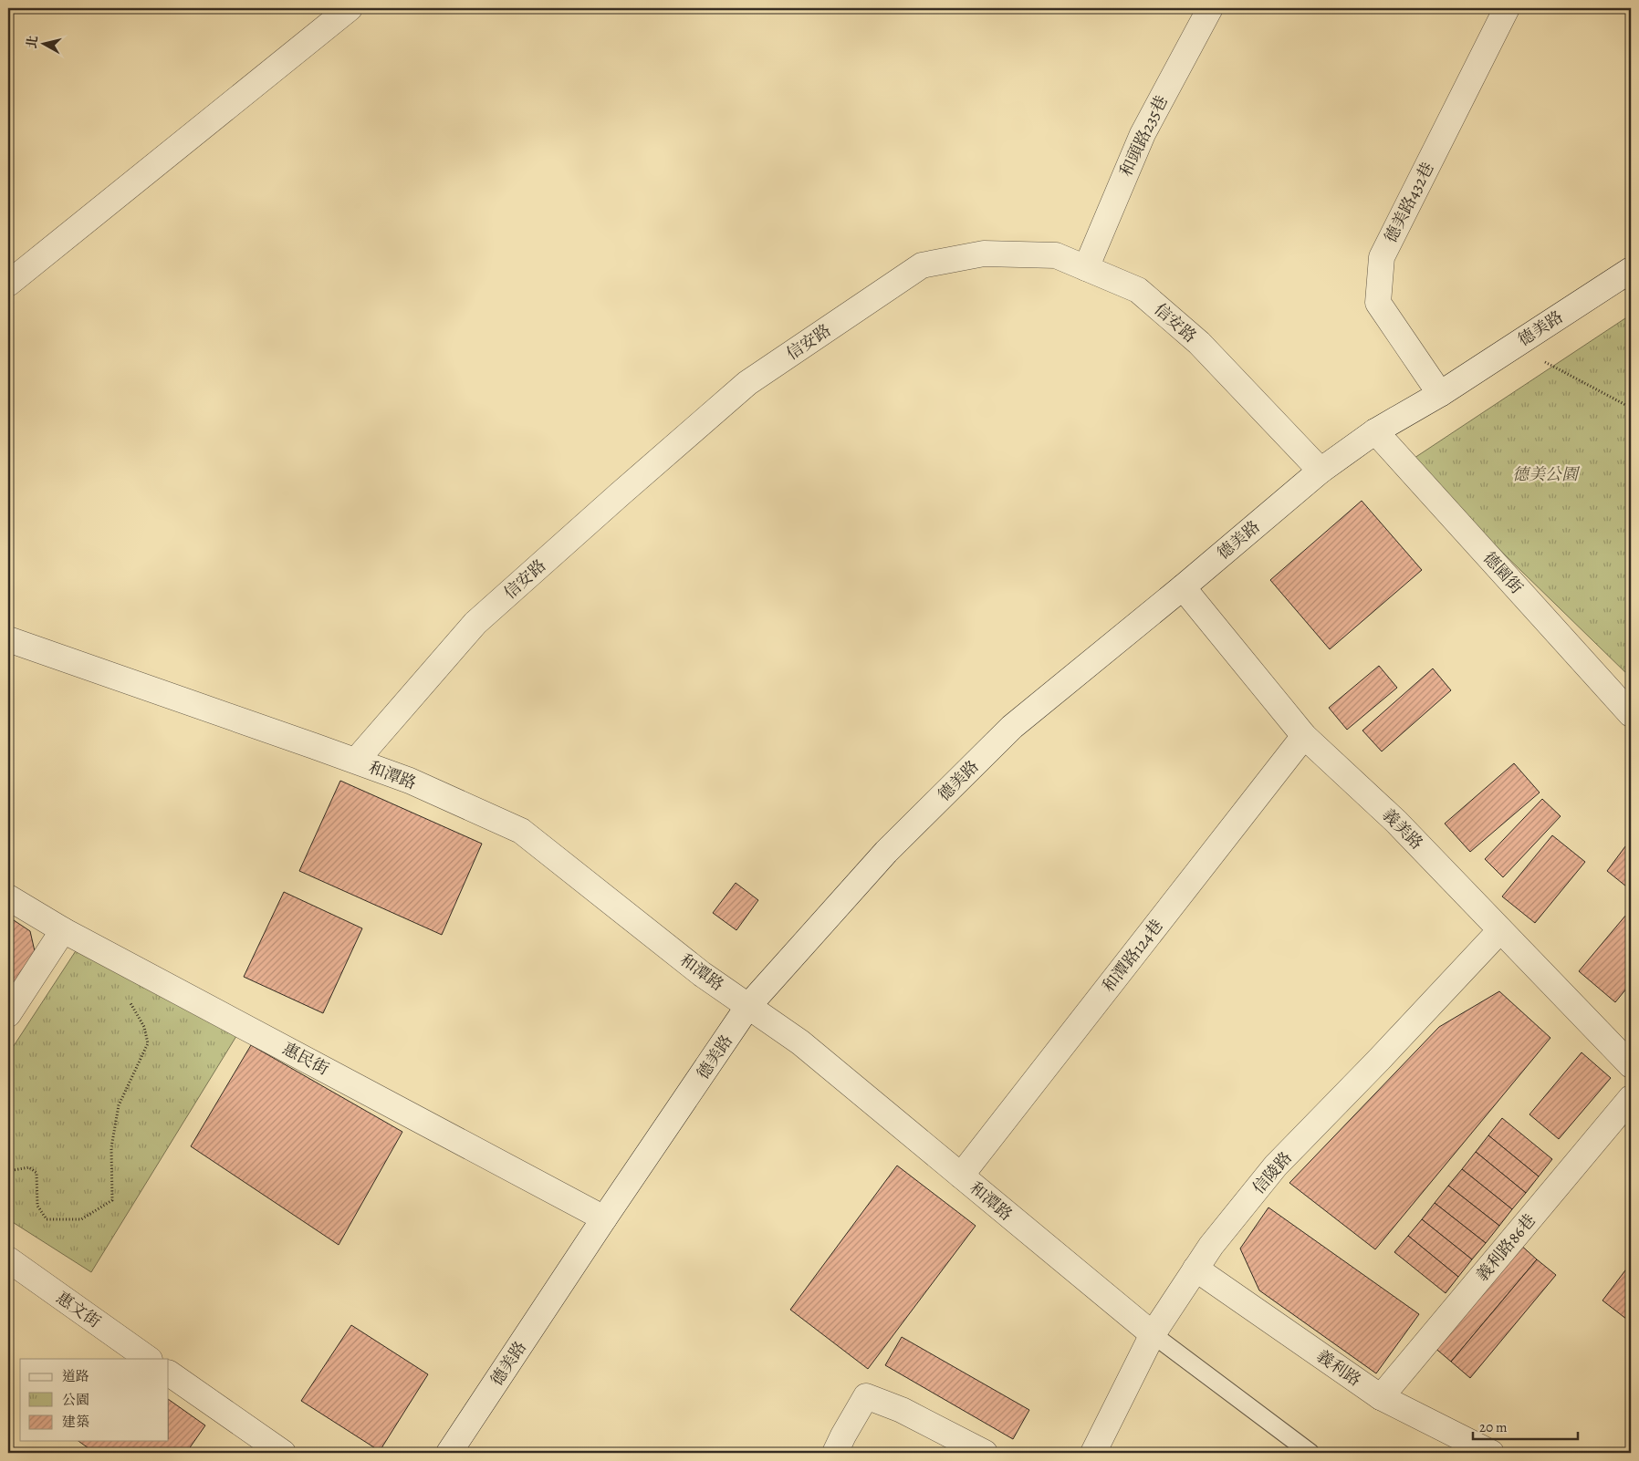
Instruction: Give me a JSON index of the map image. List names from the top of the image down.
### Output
{
  "streets": {
    "street": [
      "和頭路235巷",
      "德美路432巷",
      "信安路",
      "德美路",
      "德園街",
      "和潭路",
      "義美路",
      "和潭路124巷",
      "惠民街",
      "信陵路",
      "義利路86巷",
      "惠文街",
      "義利路"
    ]
  },
  "crossings": [
    ["和頭路235巷", "信安路"],
    ["德美路432巷", "德美路"],
    ["信安路", "德美路"],
    ["信安路", "和潭路"],
    ["德美路", "德園街"],
    ["德美路", "和潭路"],
    ["德美路", "義美路"],
    ["德美路", "惠民街"],
    ["和潭路", "和潭路124巷"],
    ["和潭路", "信陵路"],
    ["義美路", "和潭路124巷"],
    ["義美路", "信陵路"],
    ["信陵路", "義利路"],
    ["義利路86巷", "義利路"]
  ],
  "parks": ["德美公園"],
  "legend": ["道路", "公園", "建築"],
  "scale_bar": "20 m",
  "north": "left"
}
